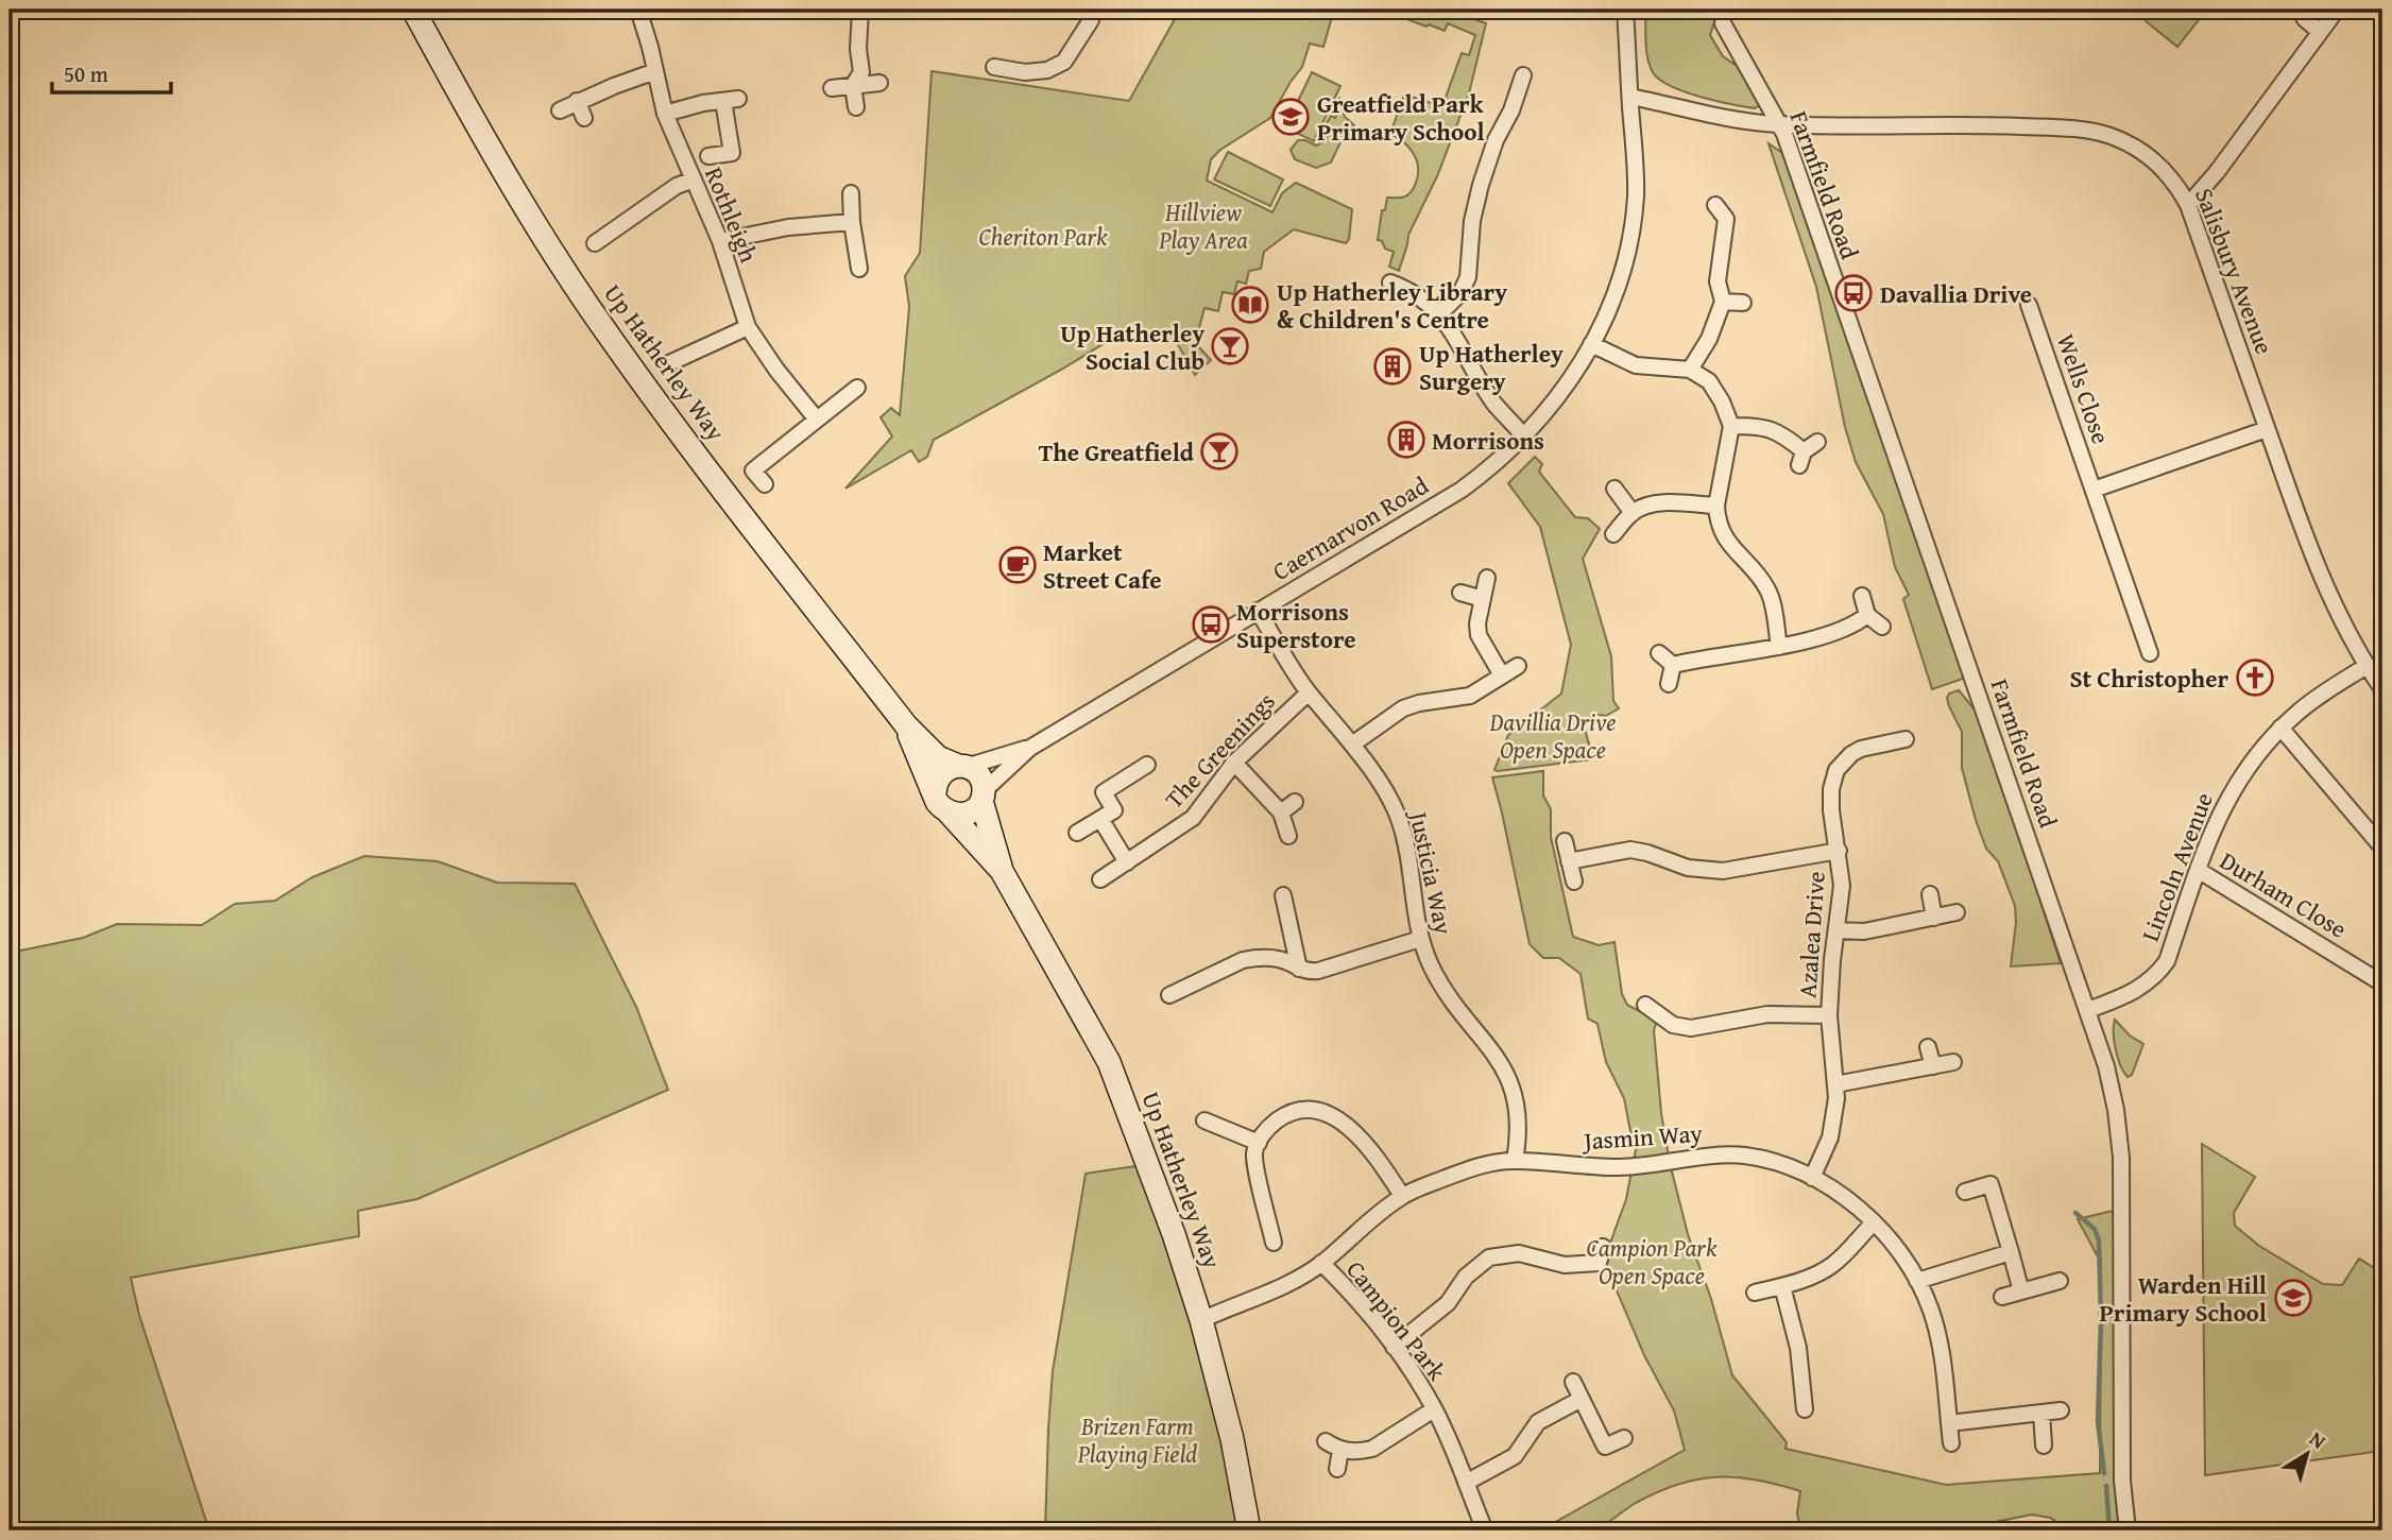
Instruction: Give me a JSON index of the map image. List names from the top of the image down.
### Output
{
  "streets": {
    "street": [
      "Farmfield Road",
      "Rothleigh",
      "Salisbury Avenue",
      "Up Hatherley Way",
      "Wells Close",
      "Caernarvon Road",
      "The Greenings",
      "Lincoln Avenue",
      "Justicia Way",
      "Durham Close",
      "Azalea Drive",
      "Jasmin Way",
      "Campion Park"
    ]
  },
  "crossings": [
    ["Farmfield Road", "Salisbury Avenue"],
    ["Farmfield Road", "Lincoln Avenue"],
    ["Salisbury Avenue", "Caernarvon Road"],
    ["Salisbury Avenue", "Lincoln Avenue"],
    ["Up Hatherley Way", "Caernarvon Road"],
    ["Up Hatherley Way", "Jasmin Way"],
    ["Caernarvon Road", "Justicia Way"],
    ["The Greenings", "Justicia Way"],
    ["Lincoln Avenue", "Durham Close"],
    ["Justicia Way", "Jasmin Way"],
    ["Azalea Drive", "Jasmin Way"],
    ["Jasmin Way", "Campion Park"]
  ],
  "parks": [
    "Hillview Play Area",
    "Cheriton Park",
    "Davillia Drive Open Space",
    "Campion Park Open Space",
    "Brizen Farm Playing Field"
  ],
  "places": {
    "school or university": ["Greatfield Park Primary School", "Warden Hill Primary School"],
    "bus stop": ["Davallia Drive", "Morrisons Superstore"],
    "library": ["Up Hatherley Library & Children's Centre"],
    "bar": ["Up Hatherley Social Club", "The Greatfield"],
    "building": ["Up Hatherley Surgery", "Morrisons"],
    "cafe": ["Market Street Cafe"],
    "church": ["St Christopher"]
  },
  "scale_bar": "50 m",
  "north": "top right"
}
